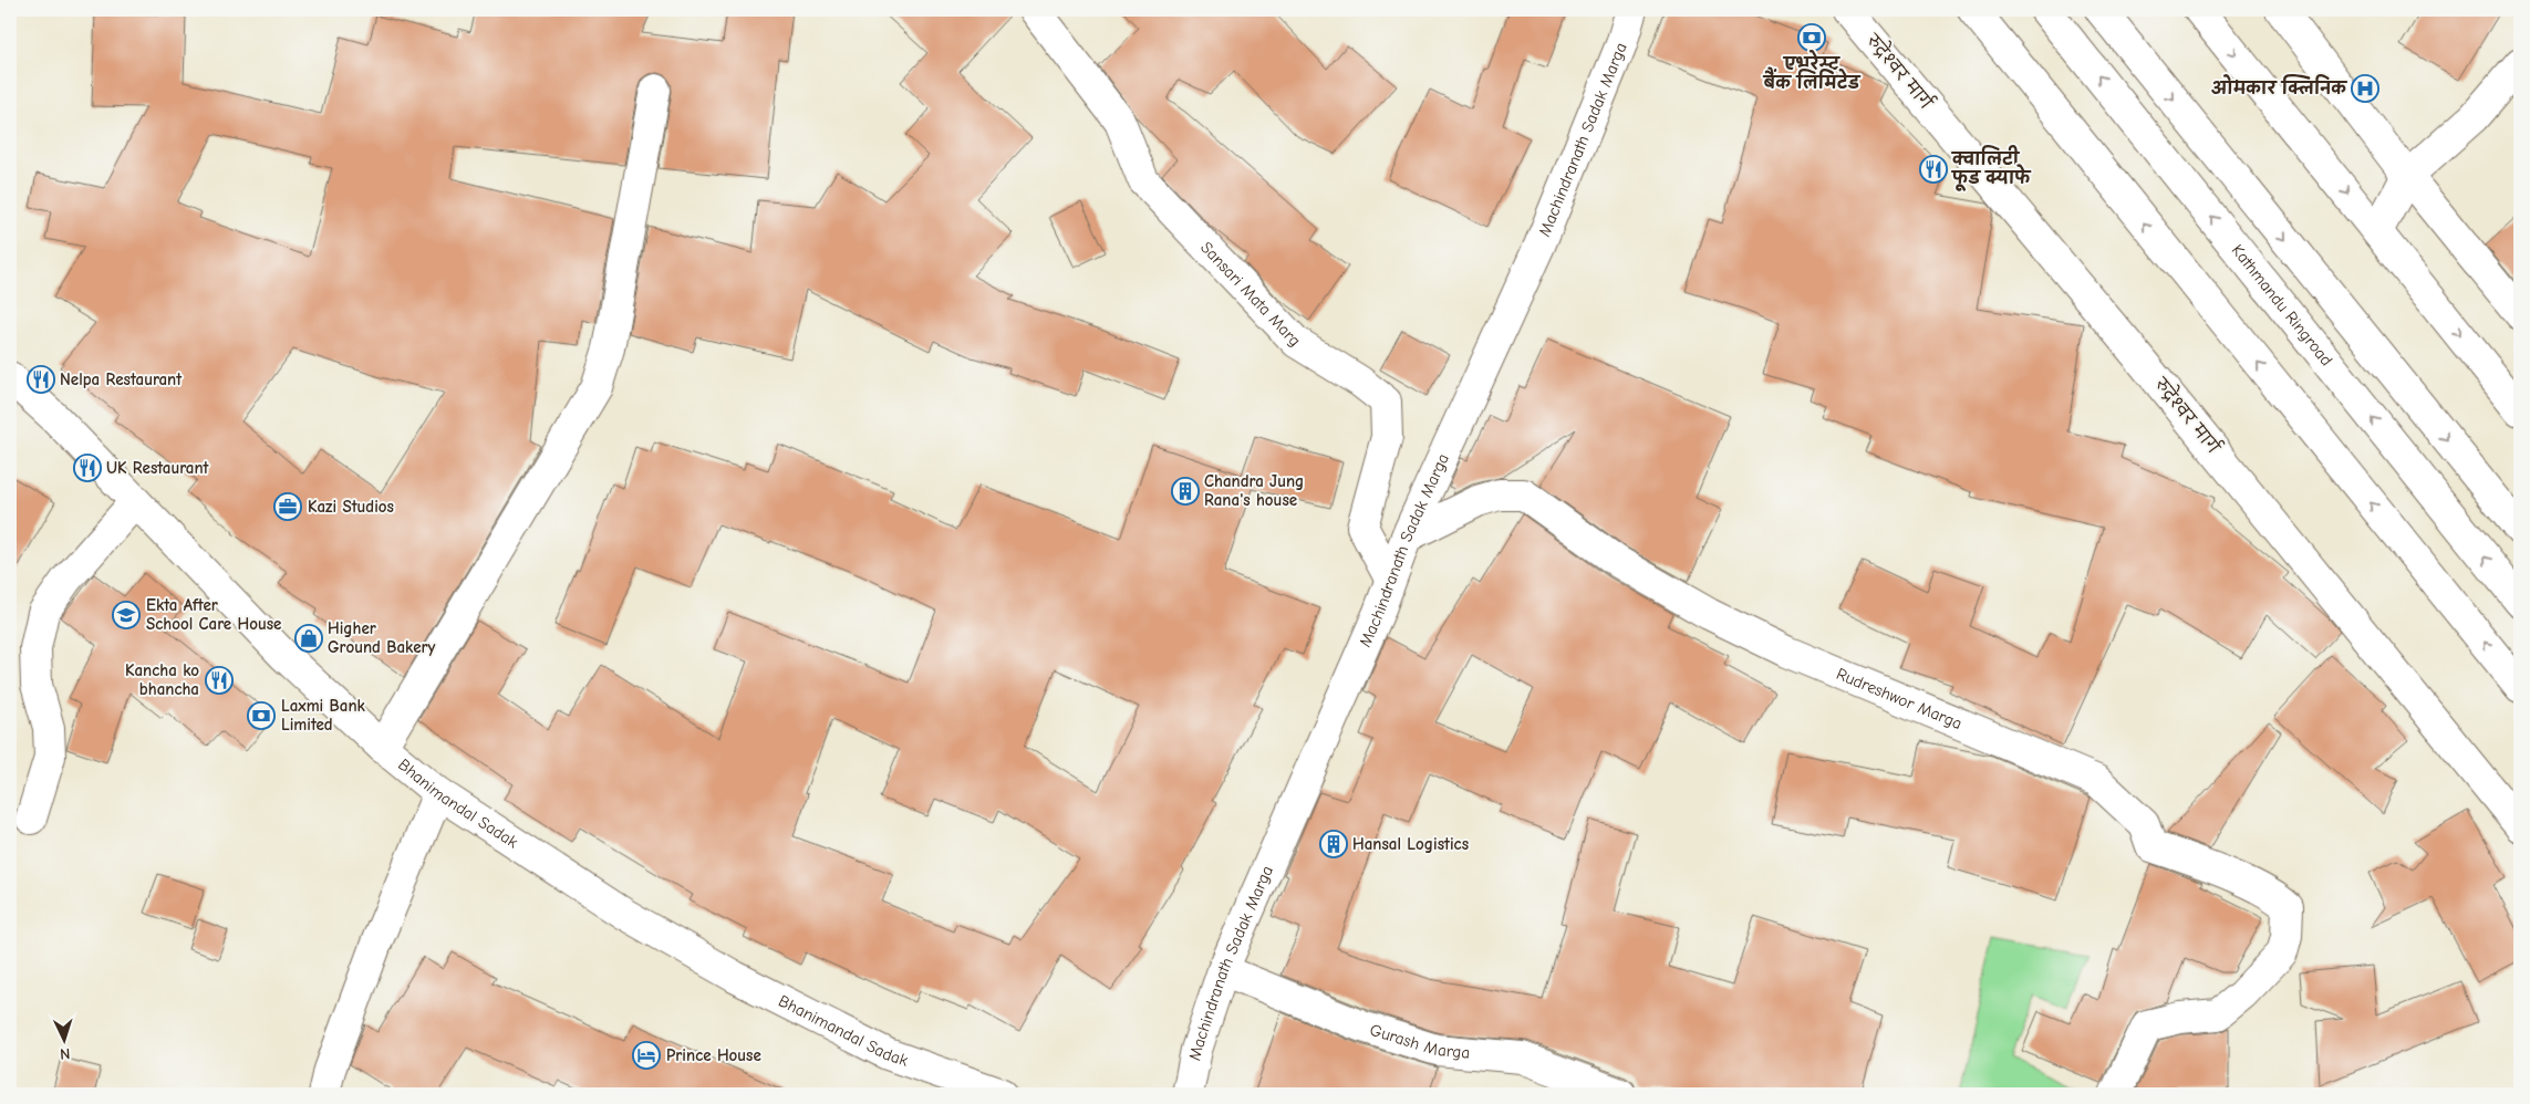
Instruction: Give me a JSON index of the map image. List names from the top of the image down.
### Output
{
  "streets": {
    "main road": [
      "रुद्रेश्वर मार्ग",
      "Machindranath Sadak Marga",
      "Sansari Mata Marg",
      "Kathmandu Ringroad",
      "Rudreshwor Marga",
      "Bhanimandal Sadak",
      "Gurash Marga"
    ]
  },
  "crossings": [
    ["Machindranath Sadak Marga", "Sansari Mata Marg"],
    ["Machindranath Sadak Marga", "Rudreshwor Marga"],
    ["Machindranath Sadak Marga", "Gurash Marga"]
  ],
  "places": {
    "bank": ["एभरेस्ट बैंक लिमिटेड", "Laxmi Bank Limited"],
    "hospital": ["ओमकार क्लिनिक"],
    "restaurant": [
      "क्वालिटी फूड क्याफे",
      "Nelpa Restaurant",
      "UK Restaurant",
      "Kancha ko bhancha"
    ],
    "building": ["Chandra Jung Rana's house", "Hansal Logistics"],
    "office": ["Kazi Studios"],
    "school or university": ["Ekta After School Care House"],
    "shop": ["Higher Ground Bakery"],
    "hotel": ["Prince House"]
  },
  "north": "bottom"
}
